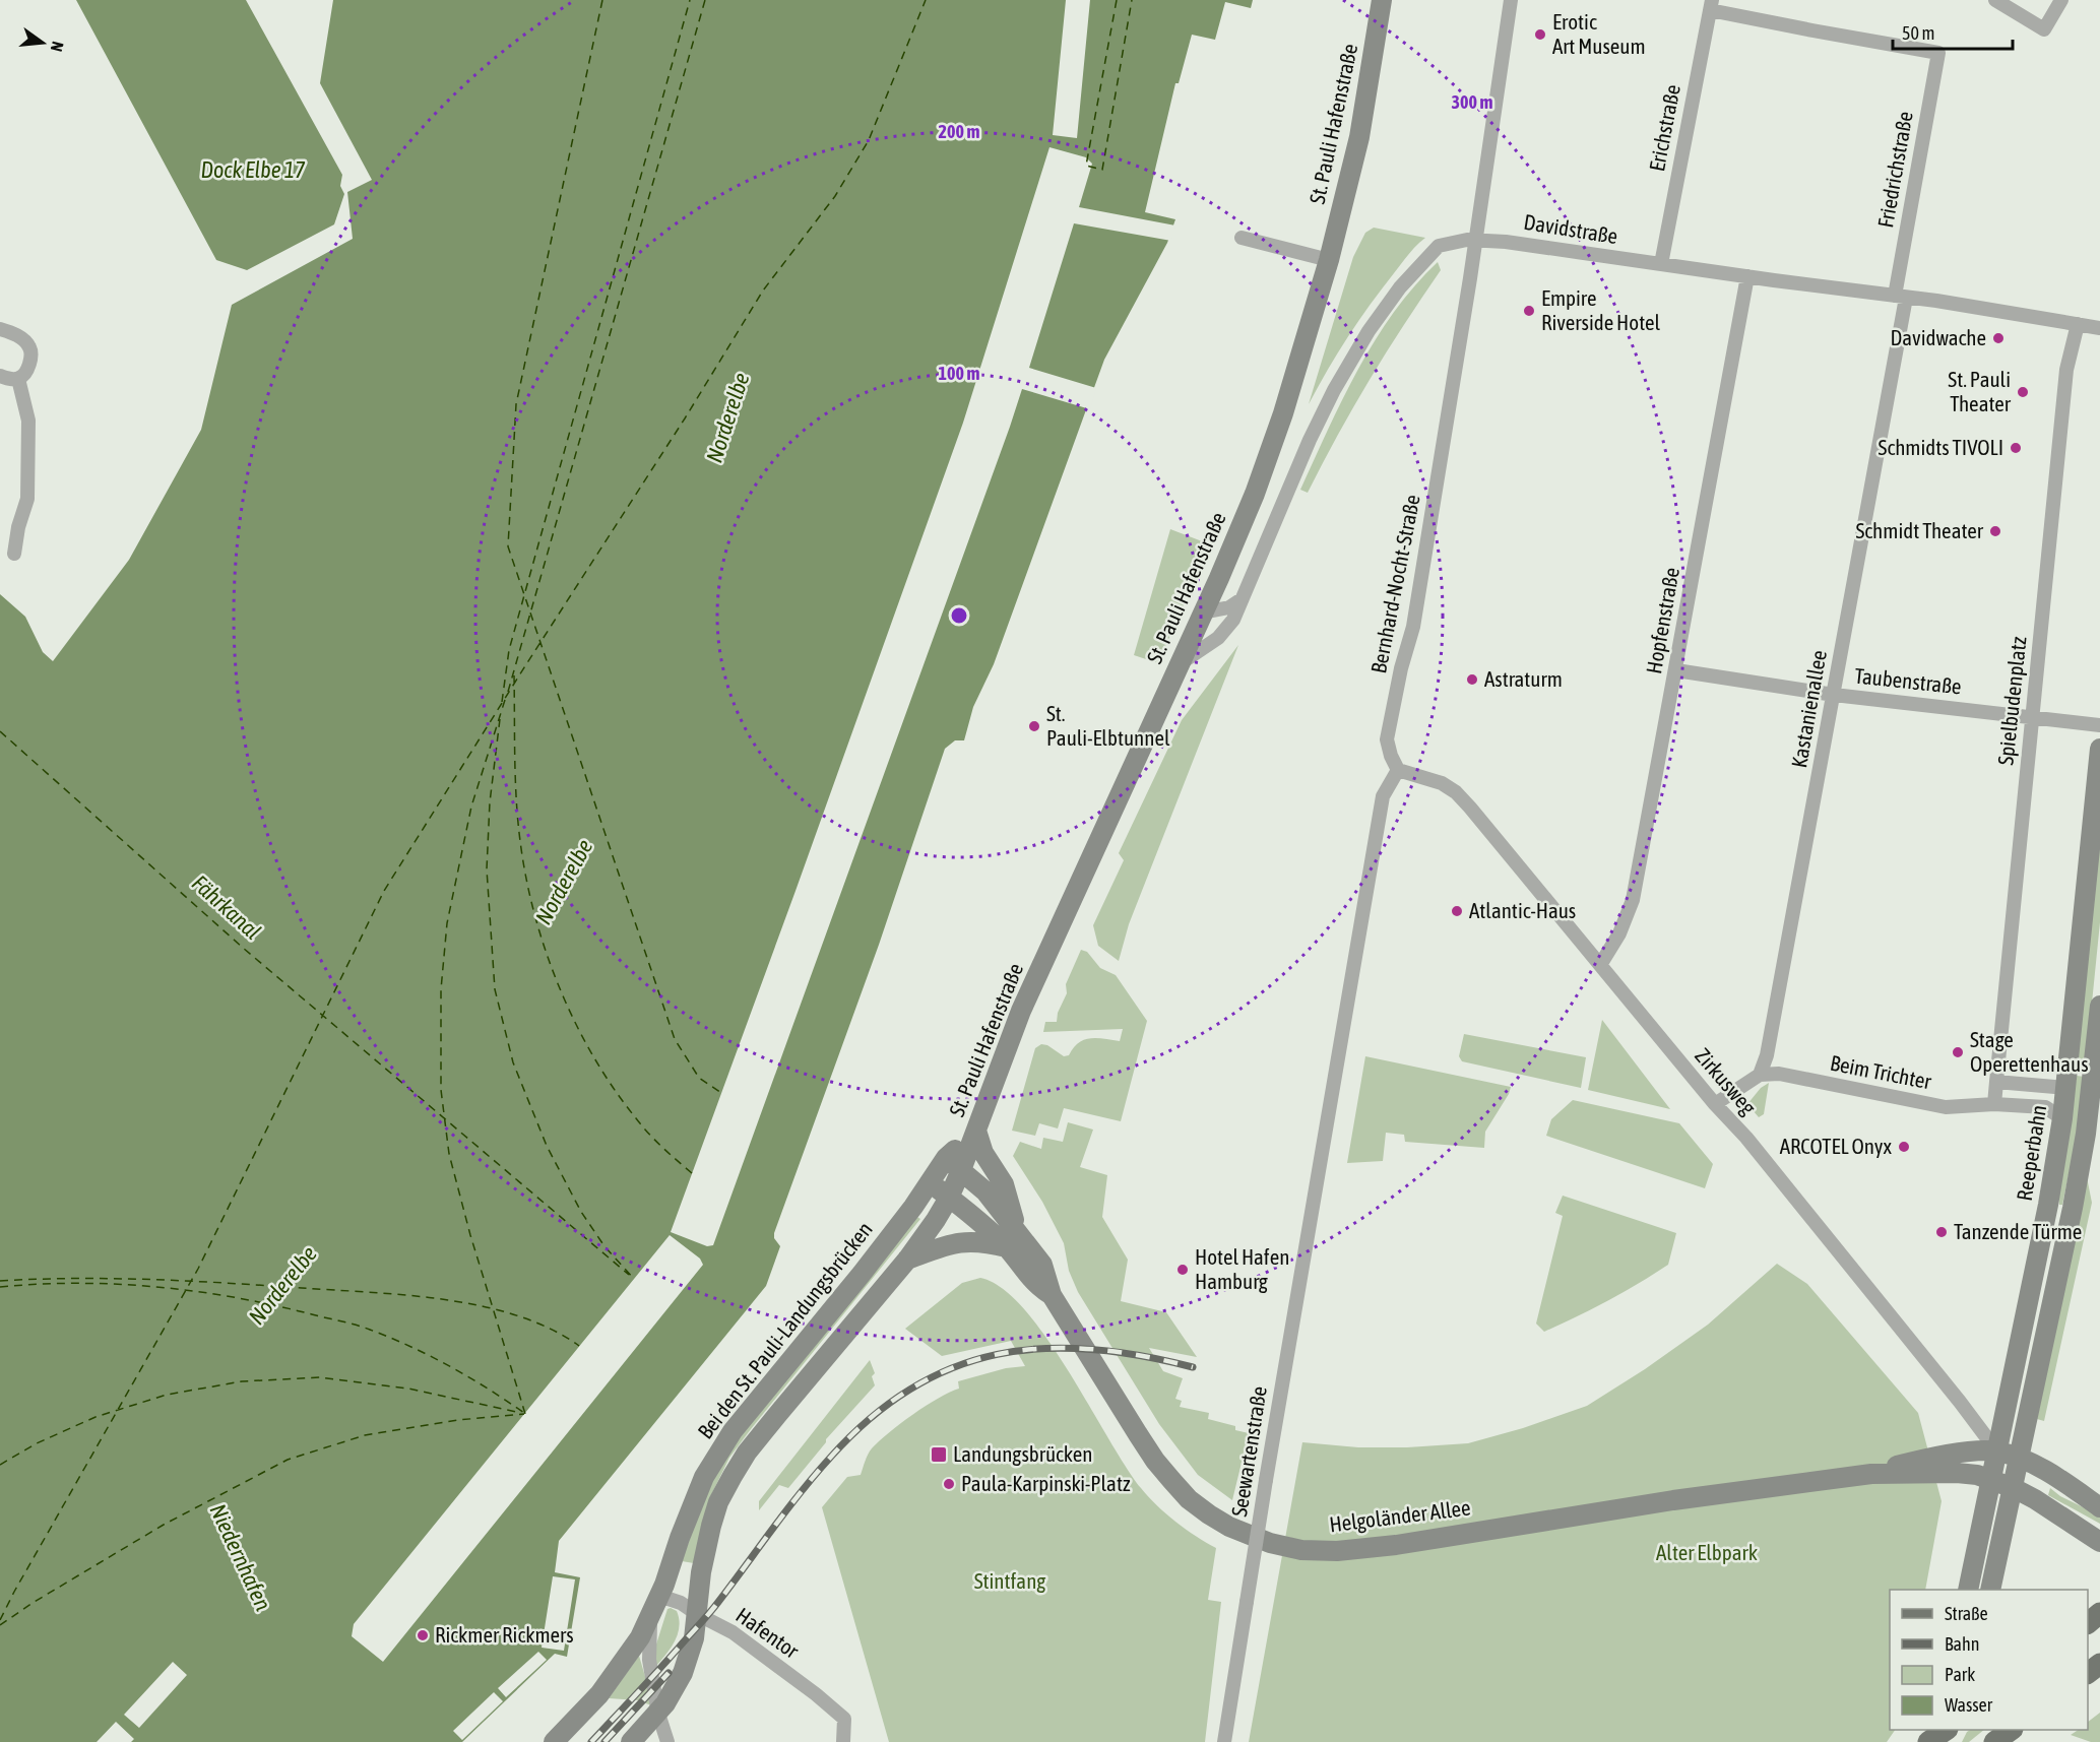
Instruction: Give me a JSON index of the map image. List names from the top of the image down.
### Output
{
  "streets": {
    "main road": [
      "St. Pauli Hafenstraße",
      "Reeperbahn",
      "Bei den St. Pauli-Landungsbrücken",
      "Helgoländer Allee"
    ],
    "street": [
      "Erichstraße",
      "Friedrichstraße",
      "Davidstraße",
      "Bernhard-Nocht-Straße",
      "Hopfenstraße",
      "Taubenstraße",
      "Spielbudenplatz",
      "Kastanienallee",
      "Beim Trichter",
      "Zirkusweg",
      "Seewartenstraße",
      "Hafentor"
    ]
  },
  "crossings": [
    ["St. Pauli Hafenstraße", "Davidstraße"],
    ["St. Pauli Hafenstraße", "Bei den St. Pauli-Landungsbrücken"],
    ["St. Pauli Hafenstraße", "Helgoländer Allee"],
    ["Erichstraße", "Friedrichstraße"],
    ["Erichstraße", "Davidstraße"],
    ["Friedrichstraße", "Davidstraße"],
    ["Friedrichstraße", "Kastanienallee"],
    ["Davidstraße", "Bernhard-Nocht-Straße"],
    ["Davidstraße", "Hopfenstraße"],
    ["Davidstraße", "Spielbudenplatz"],
    ["Davidstraße", "Kastanienallee"],
    ["Bernhard-Nocht-Straße", "Zirkusweg"],
    ["Bernhard-Nocht-Straße", "Seewartenstraße"],
    ["Hopfenstraße", "Taubenstraße"],
    ["Hopfenstraße", "Zirkusweg"],
    ["Taubenstraße", "Spielbudenplatz"],
    ["Taubenstraße", "Kastanienallee"],
    ["Kastanienallee", "Beim Trichter"],
    ["Beim Trichter", "Reeperbahn"],
    ["Zirkusweg", "Reeperbahn"],
    ["Zirkusweg", "Seewartenstraße"],
    ["Zirkusweg", "Helgoländer Allee"],
    ["Reeperbahn", "Helgoländer Allee"],
    ["Bei den St. Pauli-Landungsbrücken", "Helgoländer Allee"],
    ["Bei den St. Pauli-Landungsbrücken", "Hafentor"]
  ],
  "water": [
    "Dock Elbe 17",
    "Norderelbe",
    "Fährkanal",
    "Niedernhafen"
  ],
  "parks": ["Alter Elbpark", "Stintfang"],
  "places": {
    "other": [
      "Erotic Art Museum",
      "Empire Riverside Hotel",
      "Davidwache",
      "St. Pauli Theater",
      "Schmidts TIVOLI",
      "Schmidt Theater",
      "Astraturm",
      "St. Pauli-Elbtunnel",
      "Atlantic-Haus",
      "Stage Operettenhaus",
      "ARCOTEL Onyx",
      "Tanzende Türme",
      "Hotel Hafen Hamburg",
      "Paula-Karpinski-Platz",
      "Rickmer Rickmers"
    ],
    "transit": ["Landungsbrücken"]
  },
  "legend": [
    "Straße",
    "Bahn",
    "Park",
    "Wasser"
  ],
  "scale_bar": "50 m",
  "north": "right",
  "rings": ["300 m", "200 m", "100 m"]
}
